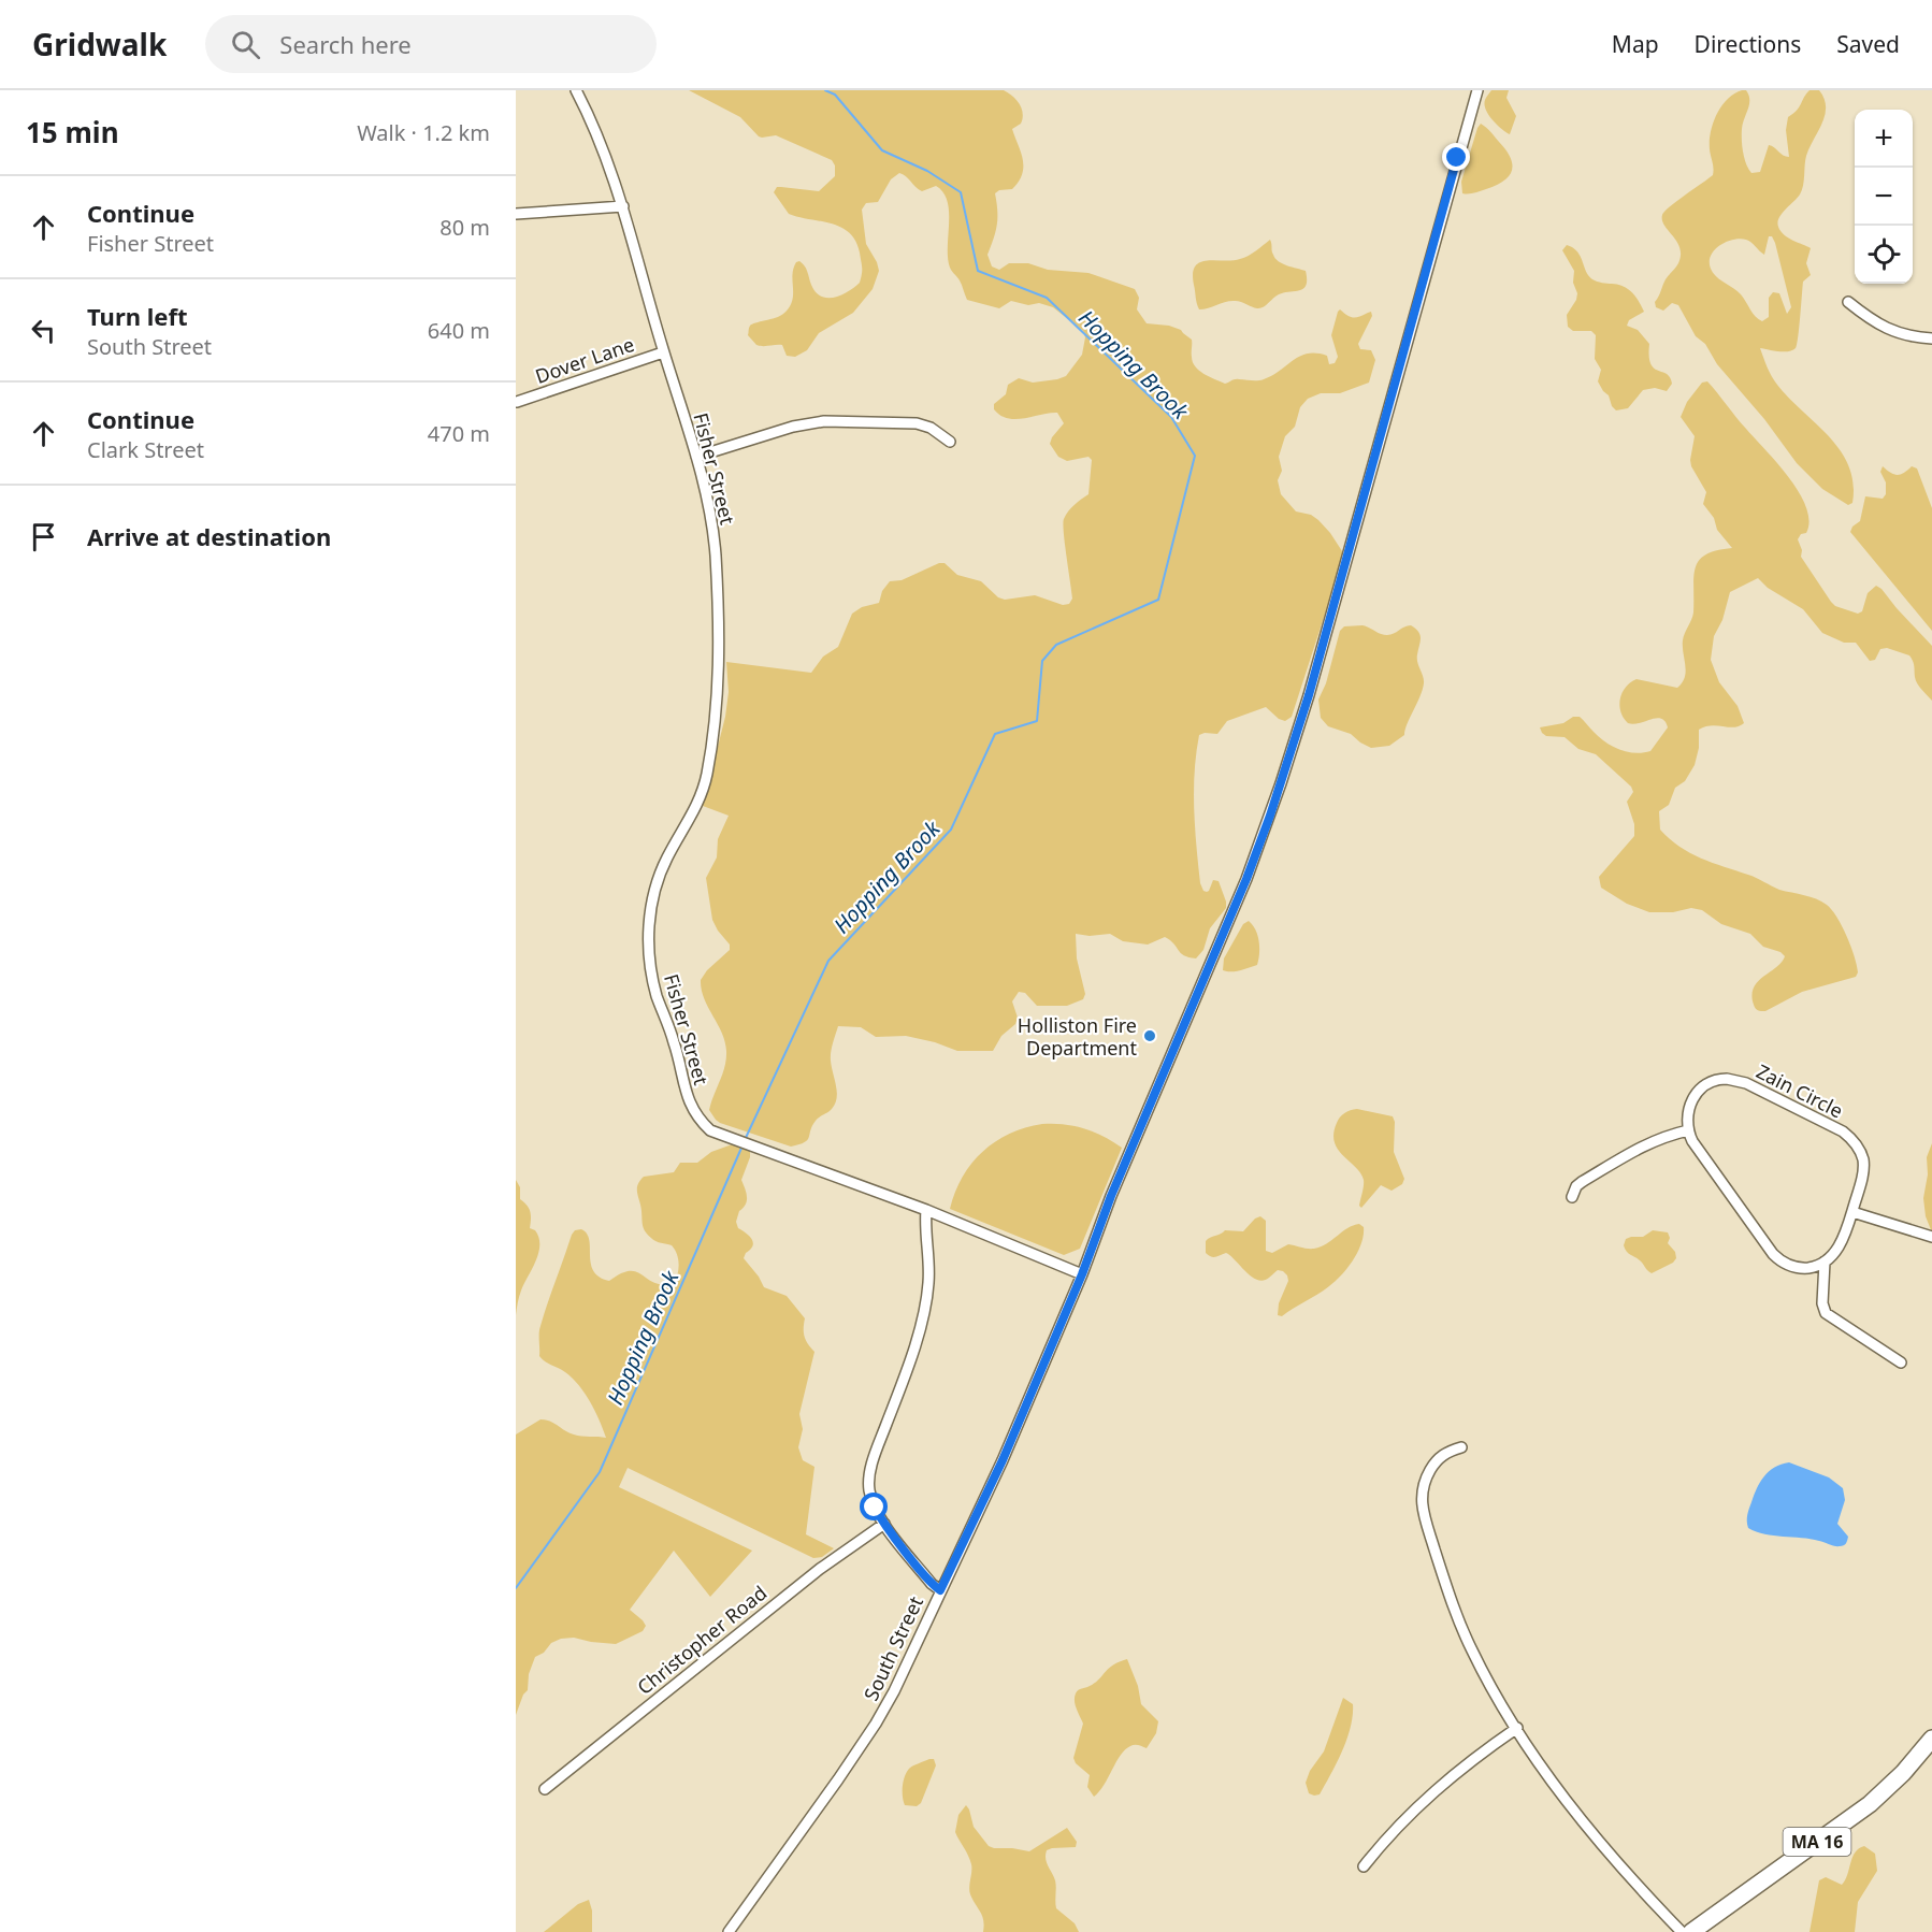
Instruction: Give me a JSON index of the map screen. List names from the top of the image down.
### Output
{
  "streets": {
    "main road": ["MA 16"],
    "street": [
      "Dover Lane",
      "Fisher Street",
      "Zain Circle",
      "Christopher Road",
      "South Street"
    ]
  },
  "crossings": [
    ["Dover Lane", "Fisher Street"],
    ["Fisher Street", "South Street"]
  ],
  "water": ["Hopping Brook"],
  "places": ["Holliston Fire Department"],
  "page": {
    "header": "Gridwalk",
    "search": "Search here",
    "nav": ["Map", "Directions", "Saved"],
    "heading": ["15 min", "Walk · 1.2 km"],
    "map_buttons": ["+", "−"],
    "list": [
      ["Continue", "Fisher Street", "80 m"],
      ["Turn left", "South Street", "640 m"],
      ["Continue", "Clark Street", "470 m"],
      "Arrive at destination"
    ]
  }
}
